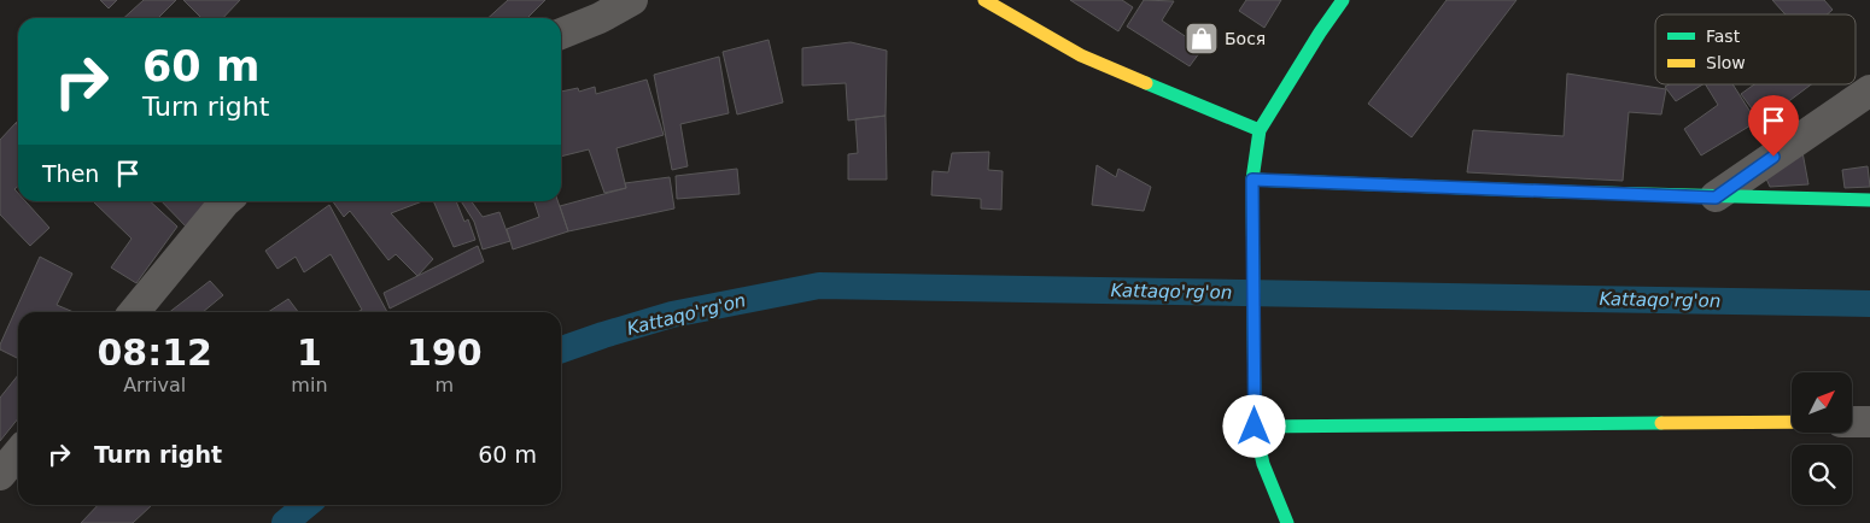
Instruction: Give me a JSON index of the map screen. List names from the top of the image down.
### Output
{
  "water": ["Kattaqo'rg'on"],
  "places": {
    "shop": ["Бося"]
  },
  "legend": ["Fast", "Slow"],
  "north": "top right",
  "page": {
    "turn": ["60 m", "Turn right"],
    "then": "Then",
    "eta": [
      "08:12",
      "Arrival",
      "1",
      "min",
      "190",
      "m"
    ],
    "list": [
      {
        "name": "Turn right",
        "value": "60 m"
      }
    ]
  }
}
